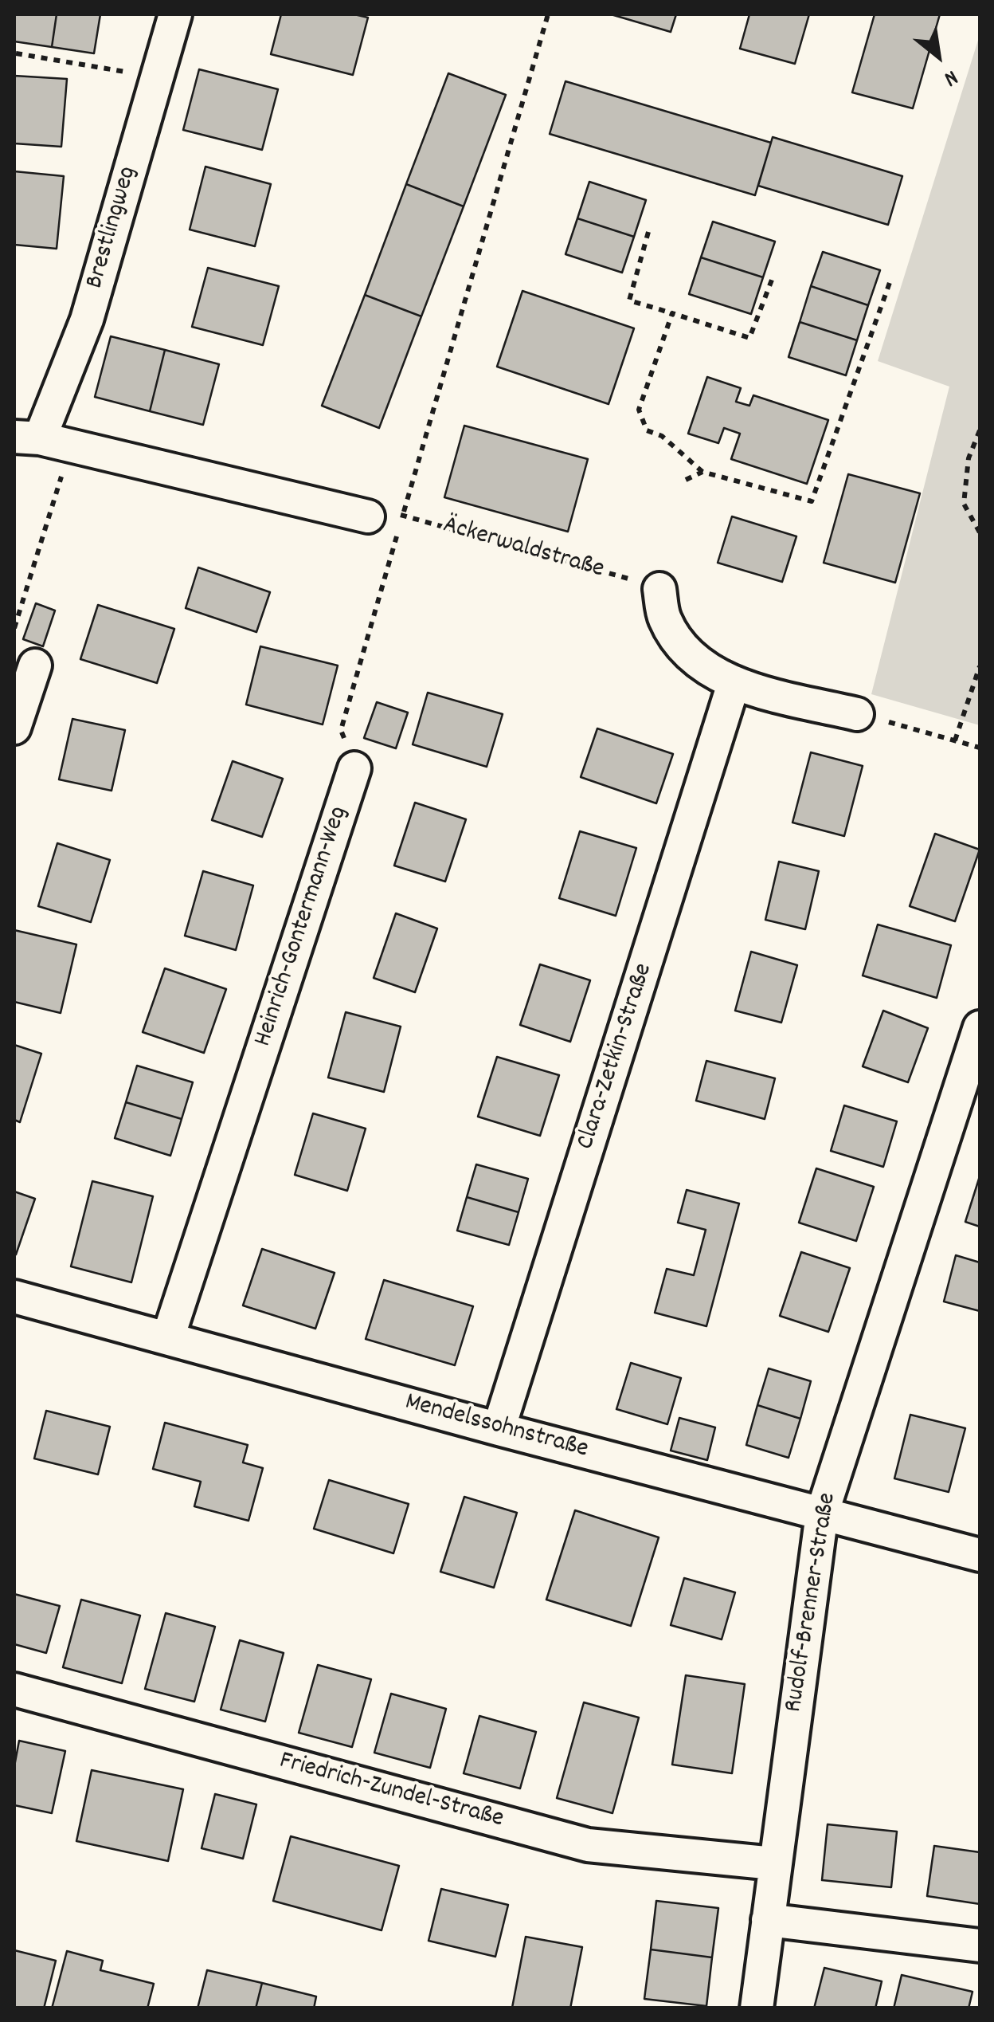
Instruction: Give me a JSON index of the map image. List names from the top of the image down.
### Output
{
  "streets": {
    "street": [
      "Brestlingweg",
      "Heinrich-Gontermann-Weg",
      "Clara-Zetkin-Straße",
      "Mendelssohnstraße",
      "Rudolf-Brenner-Straße",
      "Friedrich-Zundel-Straße"
    ],
    "path": ["Äckerwaldstraße"]
  },
  "crossings": [
    ["Heinrich-Gontermann-Weg", "Mendelssohnstraße"],
    ["Clara-Zetkin-Straße", "Mendelssohnstraße"],
    ["Mendelssohnstraße", "Rudolf-Brenner-Straße"],
    ["Rudolf-Brenner-Straße", "Friedrich-Zundel-Straße"]
  ],
  "north": "bottom right"
}
